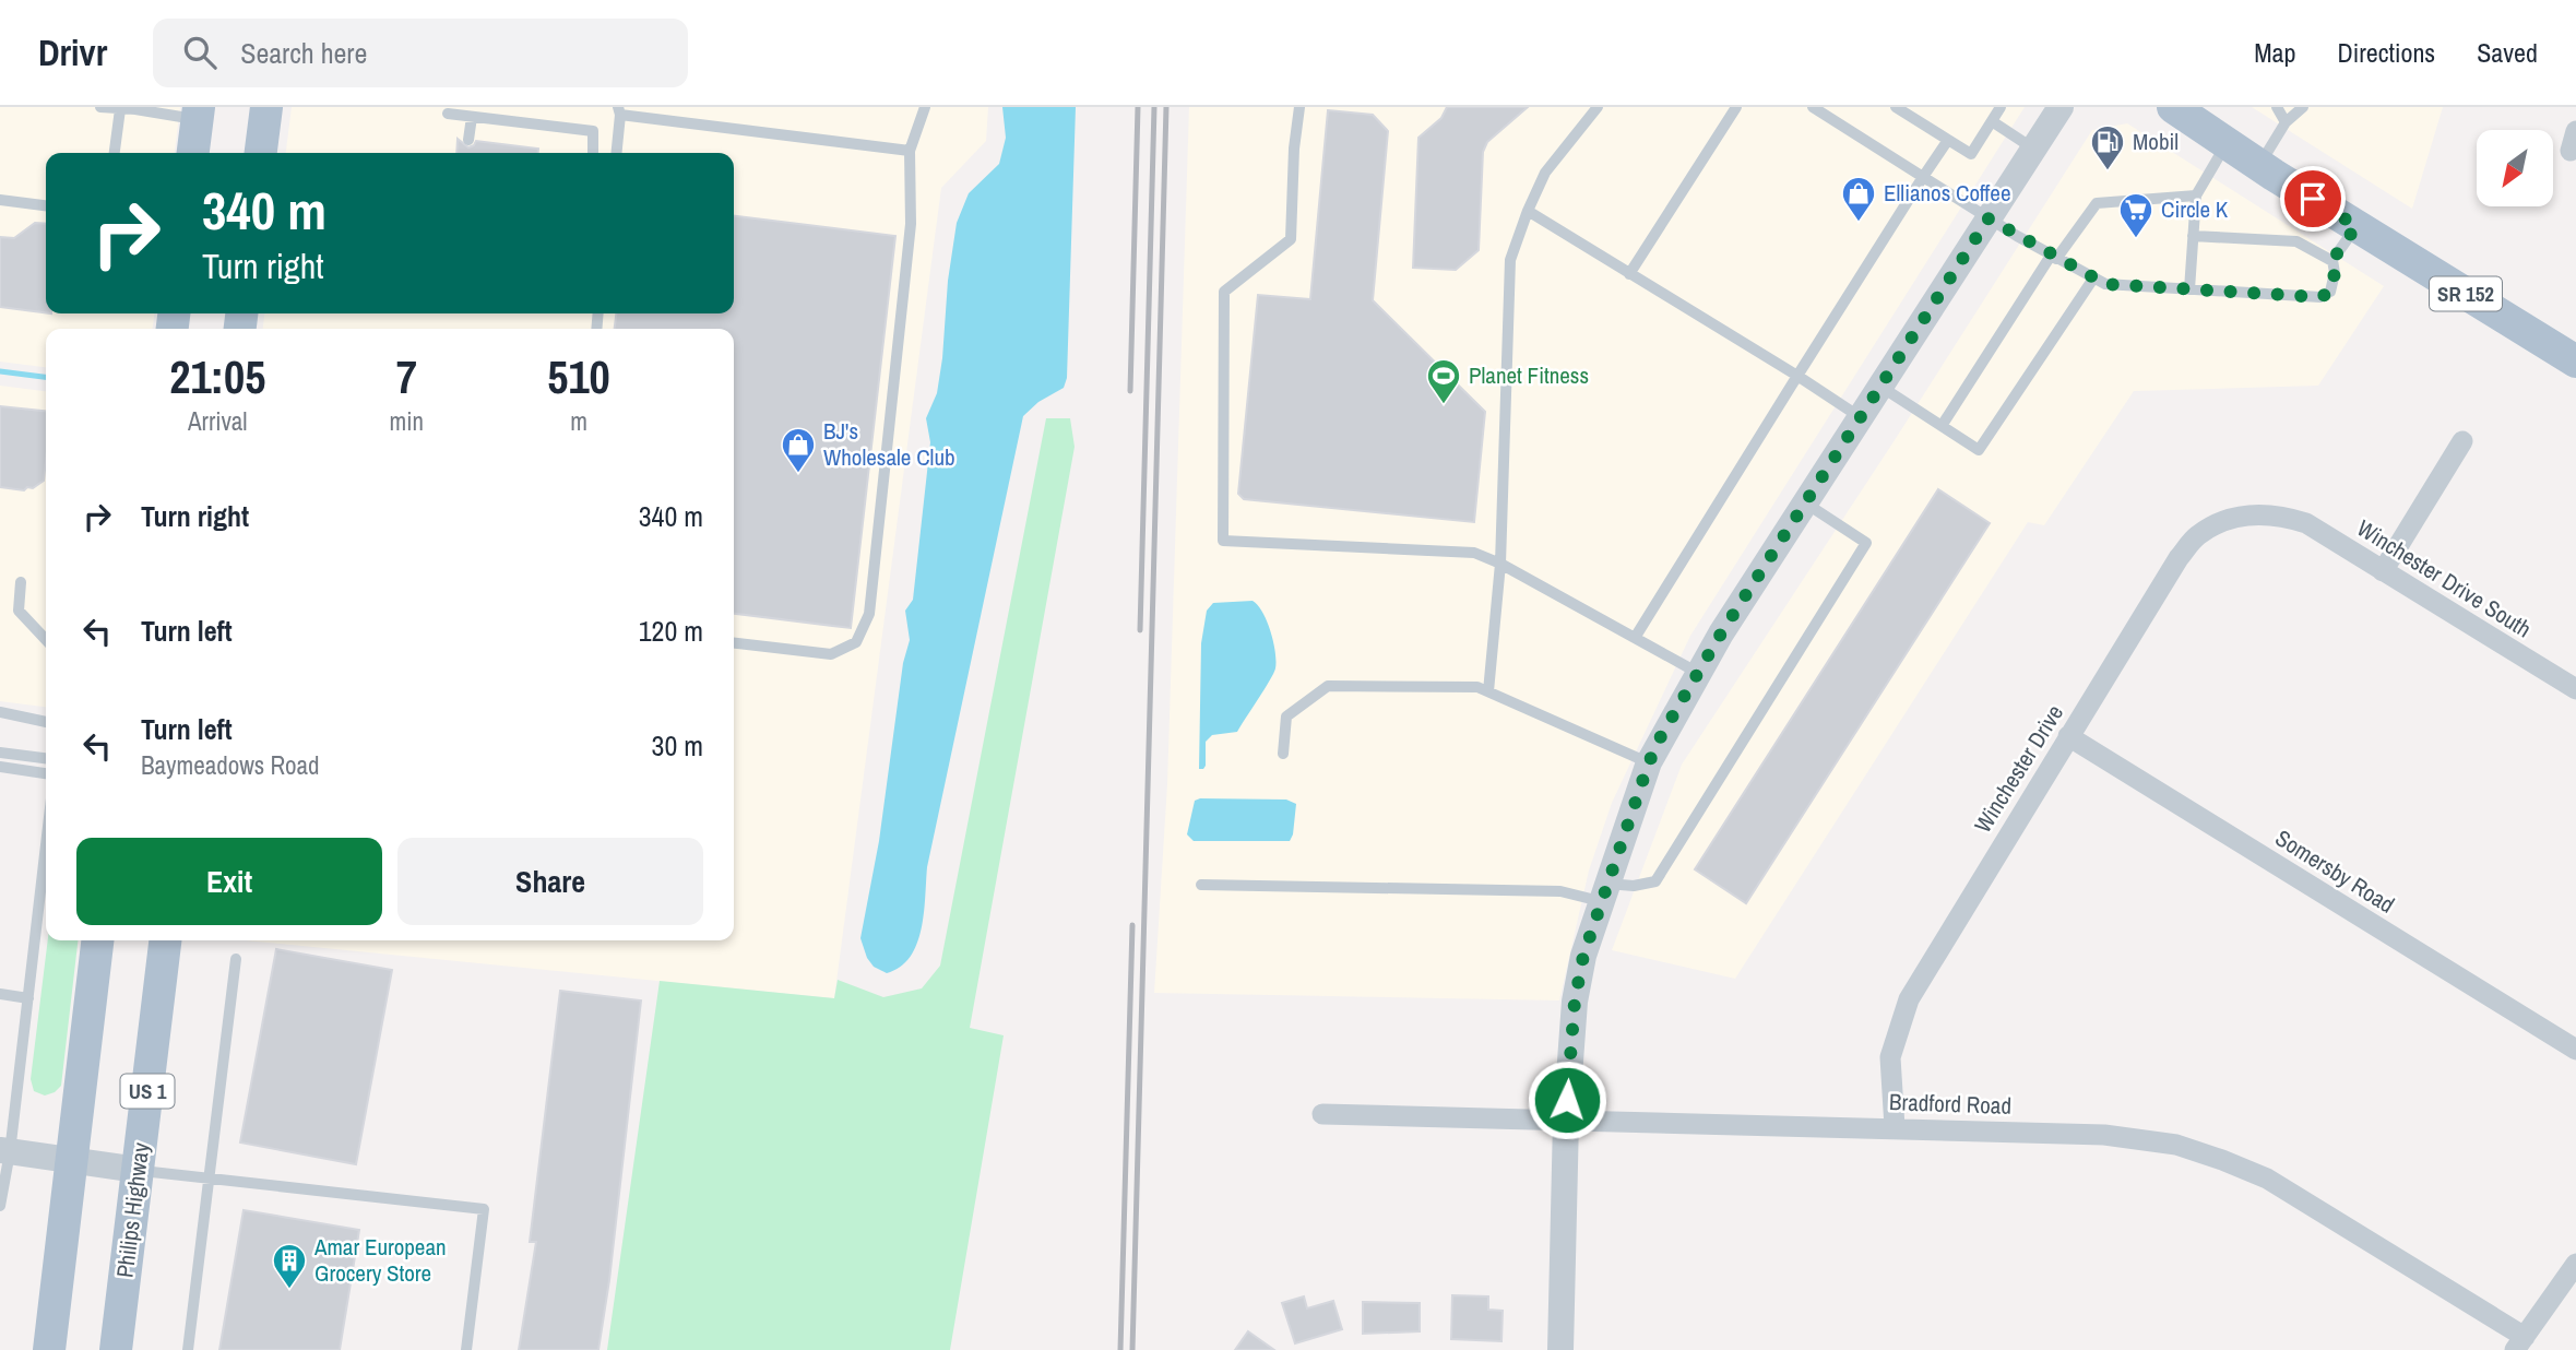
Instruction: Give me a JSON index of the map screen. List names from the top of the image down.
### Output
{
  "streets": {
    "main road": ["SR 152", "US 1", "Philips Highway"],
    "street": [
      "Winchester Drive South",
      "Winchester Drive",
      "Somersby Road",
      "Bradford Road"
    ]
  },
  "crossings": [
    ["Winchester Drive South", "Winchester Drive"],
    ["Winchester Drive", "Somersby Road"],
    ["Winchester Drive", "Bradford Road"]
  ],
  "places": {
    "fuel station": ["Mobil"],
    "shop": ["Ellianos Coffee", "BJ's Wholesale Club"],
    "supermarket": ["Circle K"],
    "sports": ["Planet Fitness"],
    "building": ["Amar European Grocery Store"]
  },
  "north": "bottom left",
  "page": {
    "header": "Drivr",
    "search": "Search here",
    "nav": ["Map", "Directions", "Saved"],
    "turn": ["340 m", "Turn right"],
    "eta": [
      "21:05",
      "Arrival",
      "7",
      "min",
      "510",
      "m"
    ],
    "list": [
      {
        "name": "Turn right",
        "value": "340 m"
      },
      {
        "name": "Turn left",
        "value": "120 m"
      },
      {
        "name": "Turn left",
        "note": "Baymeadows Road",
        "value": "30 m"
      }
    ],
    "buttons": ["Exit", "Share"]
  }
}
